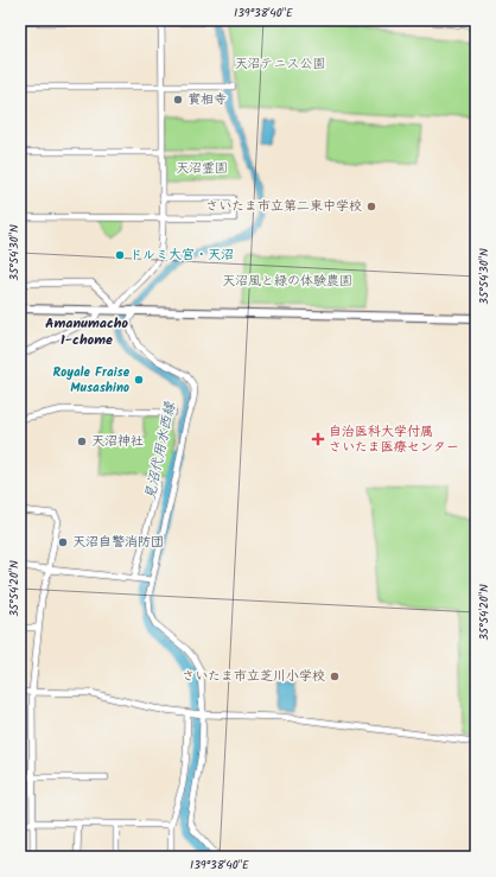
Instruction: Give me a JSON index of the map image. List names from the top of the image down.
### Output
{
  "districts": ["Amanumacho 1-chome"],
  "water": ["見沼代用水西縁"],
  "parks": ["天沼テニス公園", "天沼霊園", "天沼風と緑の体験農園"],
  "places": {
    "other": [
      "實相寺",
      "さいたま市立第二東中学校",
      "ドルミ大宮・天沼",
      "Royale Fraise Musashino",
      "天沼神社",
      "天沼自警消防団",
      "さいたま市立芝川小学校"
    ],
    "health": ["自治医科大学付属 さいたま医療センター"]
  },
  "coordinates": ["139°38'40\"E", "35°54'30\"N", "35°54'20\"N"]
}
